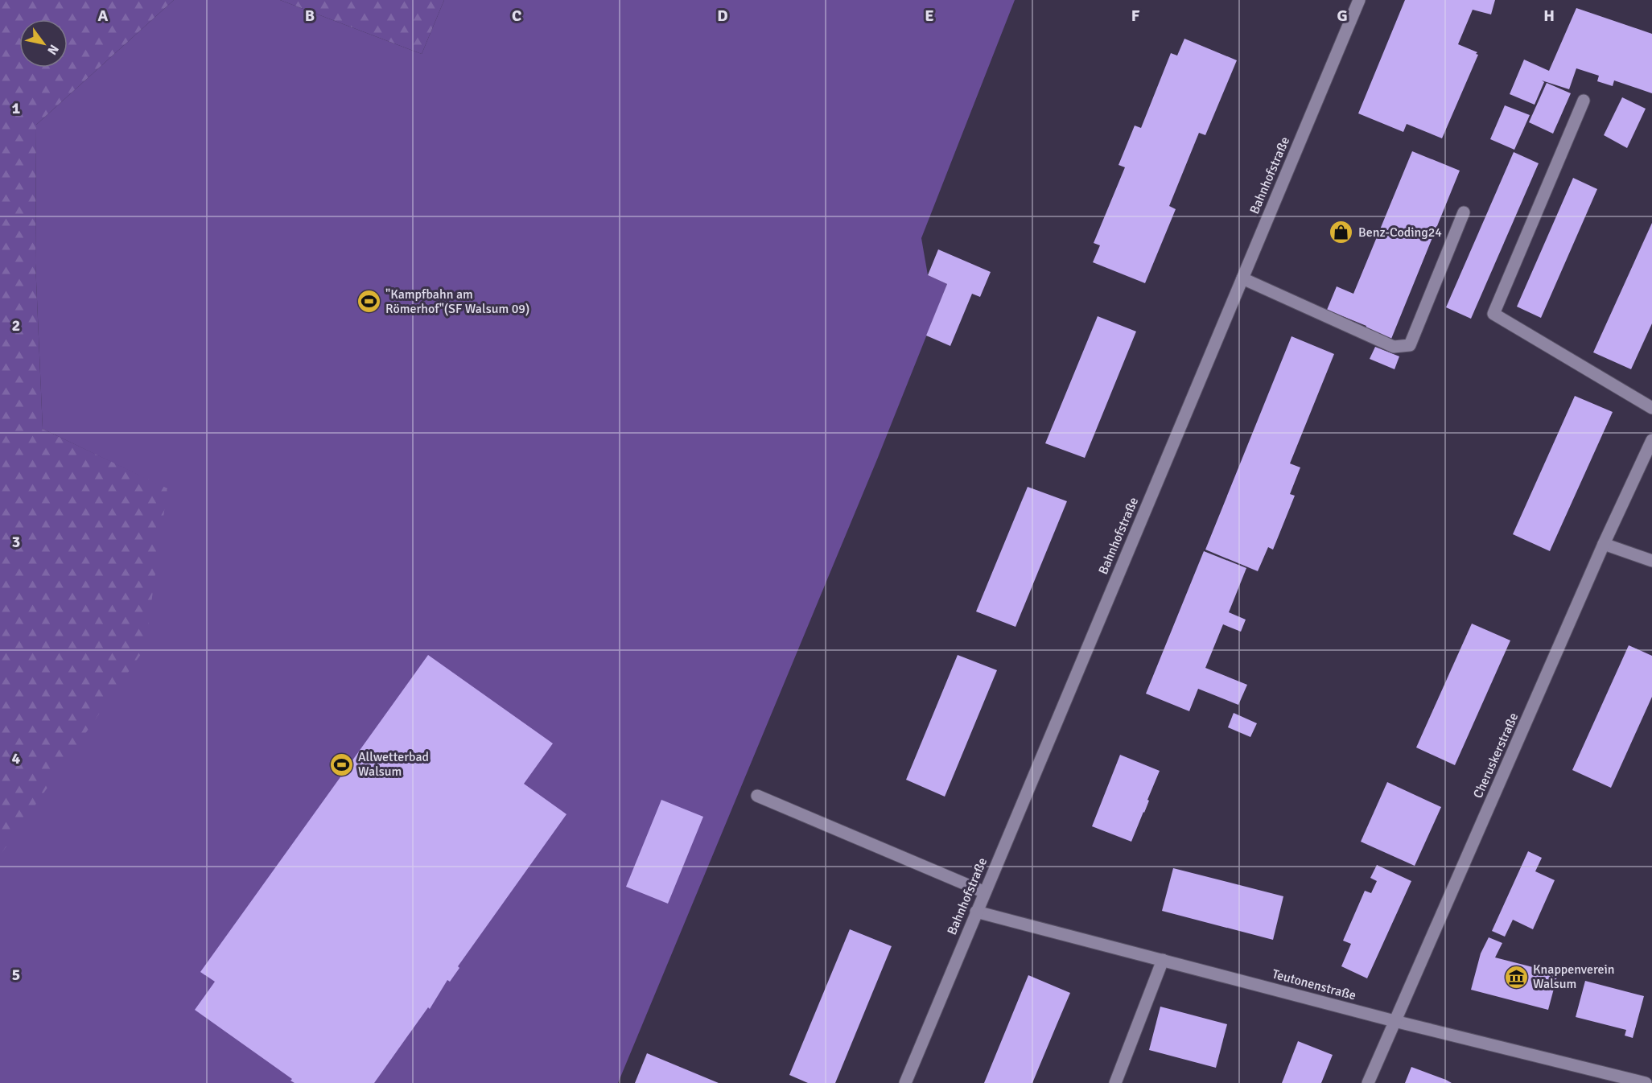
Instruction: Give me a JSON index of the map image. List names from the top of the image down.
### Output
{
  "streets": {
    "street": ["Bahnhofstraße", "Cheruskerstraße", "Teutonenstraße"]
  },
  "crossings": [
    ["Bahnhofstraße", "Teutonenstraße"],
    ["Cheruskerstraße", "Teutonenstraße"]
  ],
  "places": {
    "shop": ["Benz-Coding24"],
    "sports": ["\"Kampfbahn am Römerhof\"(SF Walsum 09)", "Allwetterbad Walsum"],
    "museum": ["Knappenverein Walsum"]
  },
  "north": "bottom right",
  "grid": {
    "columns": [
      "A",
      "B",
      "C",
      "D",
      "E",
      "F",
      "G",
      "H"
    ],
    "rows": [
      "1",
      "2",
      "3",
      "4",
      "5"
    ]
  }
}
